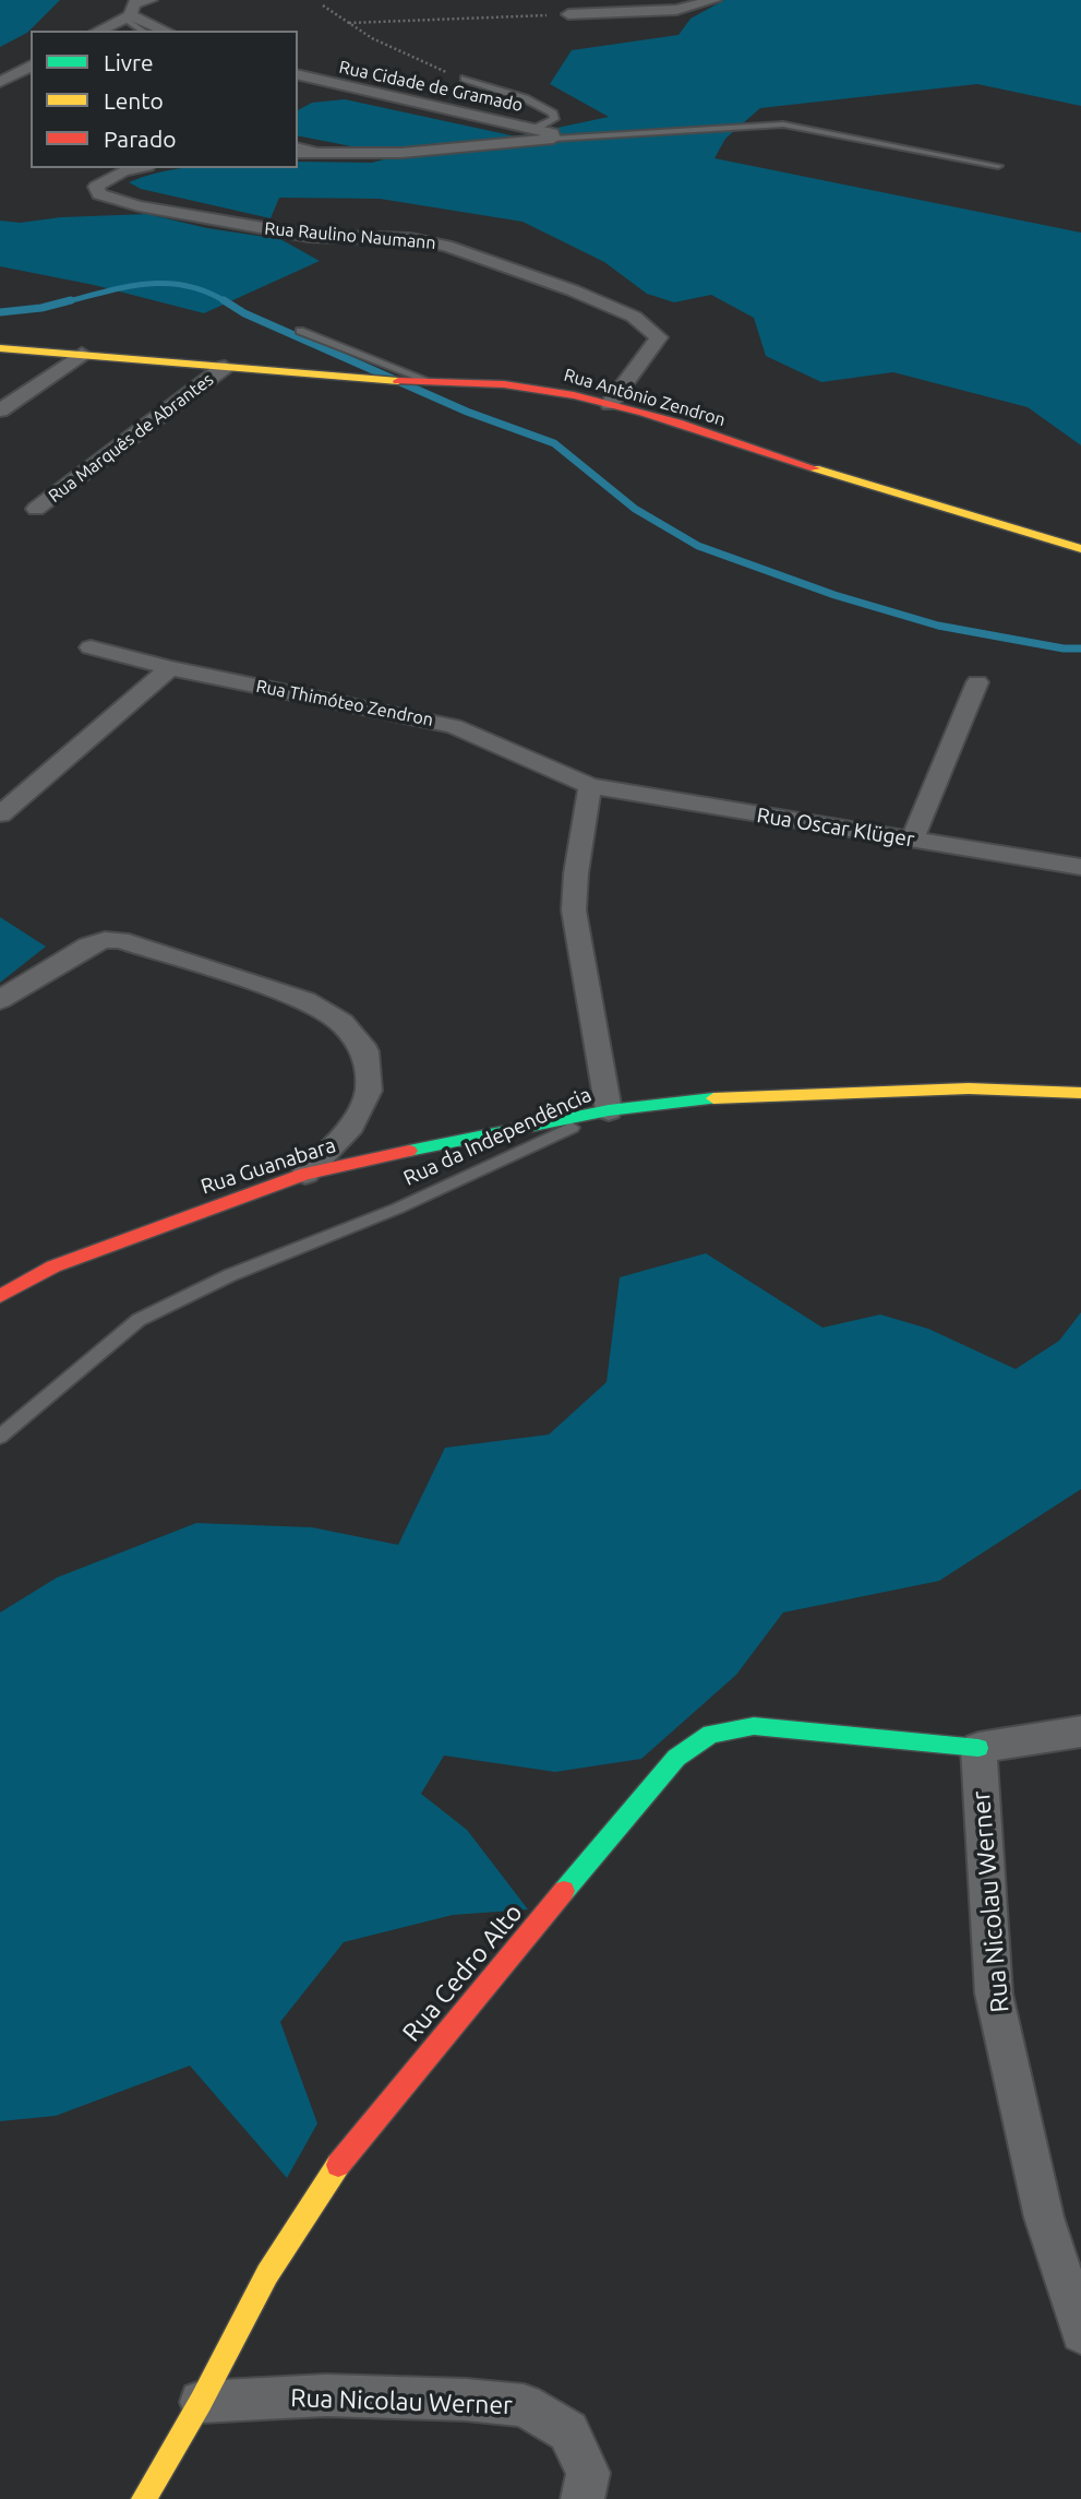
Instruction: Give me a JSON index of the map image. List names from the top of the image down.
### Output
{
  "streets": {
    "street": [
      "Rua Cidade de Gramado",
      "Rua Raulino Naumann",
      "Rua Antônio Zendron",
      "Rua Marquês de Abrantes",
      "Rua Thimóteo Zendron",
      "Rua Oscar Klüger",
      "Rua da Independência",
      "Rua Guanabara",
      "Rua Nicolau Werner",
      "Rua Cedro Alto"
    ]
  },
  "crossings": [
    ["Rua Raulino Naumann", "Rua Antônio Zendron"],
    ["Rua Antônio Zendron", "Rua Marquês de Abrantes"],
    ["Rua Thimóteo Zendron", "Rua Oscar Klüger"],
    ["Rua da Independência", "Rua Guanabara"],
    ["Rua Nicolau Werner", "Rua Cedro Alto"]
  ],
  "legend": ["Livre", "Lento", "Parado"]
}
